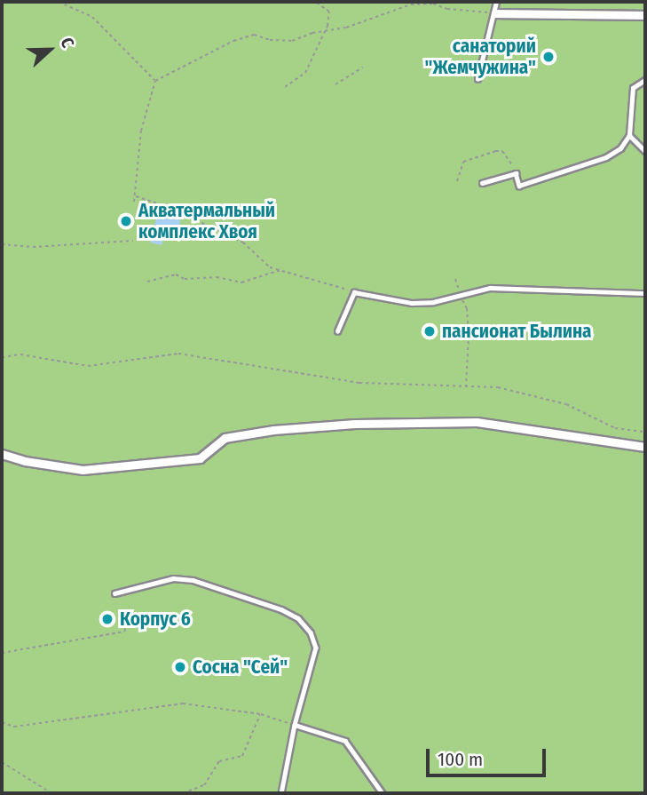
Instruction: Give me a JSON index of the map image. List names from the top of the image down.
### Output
{
  "places": [
    "санаторий \"Жемчужина\"",
    "Акватермальный комплекс Хвоя",
    "пансионат Былина",
    "Корпус 6",
    "Сосна \"Сей\""
  ],
  "scale_bar": "100 m",
  "north": "right"
}
